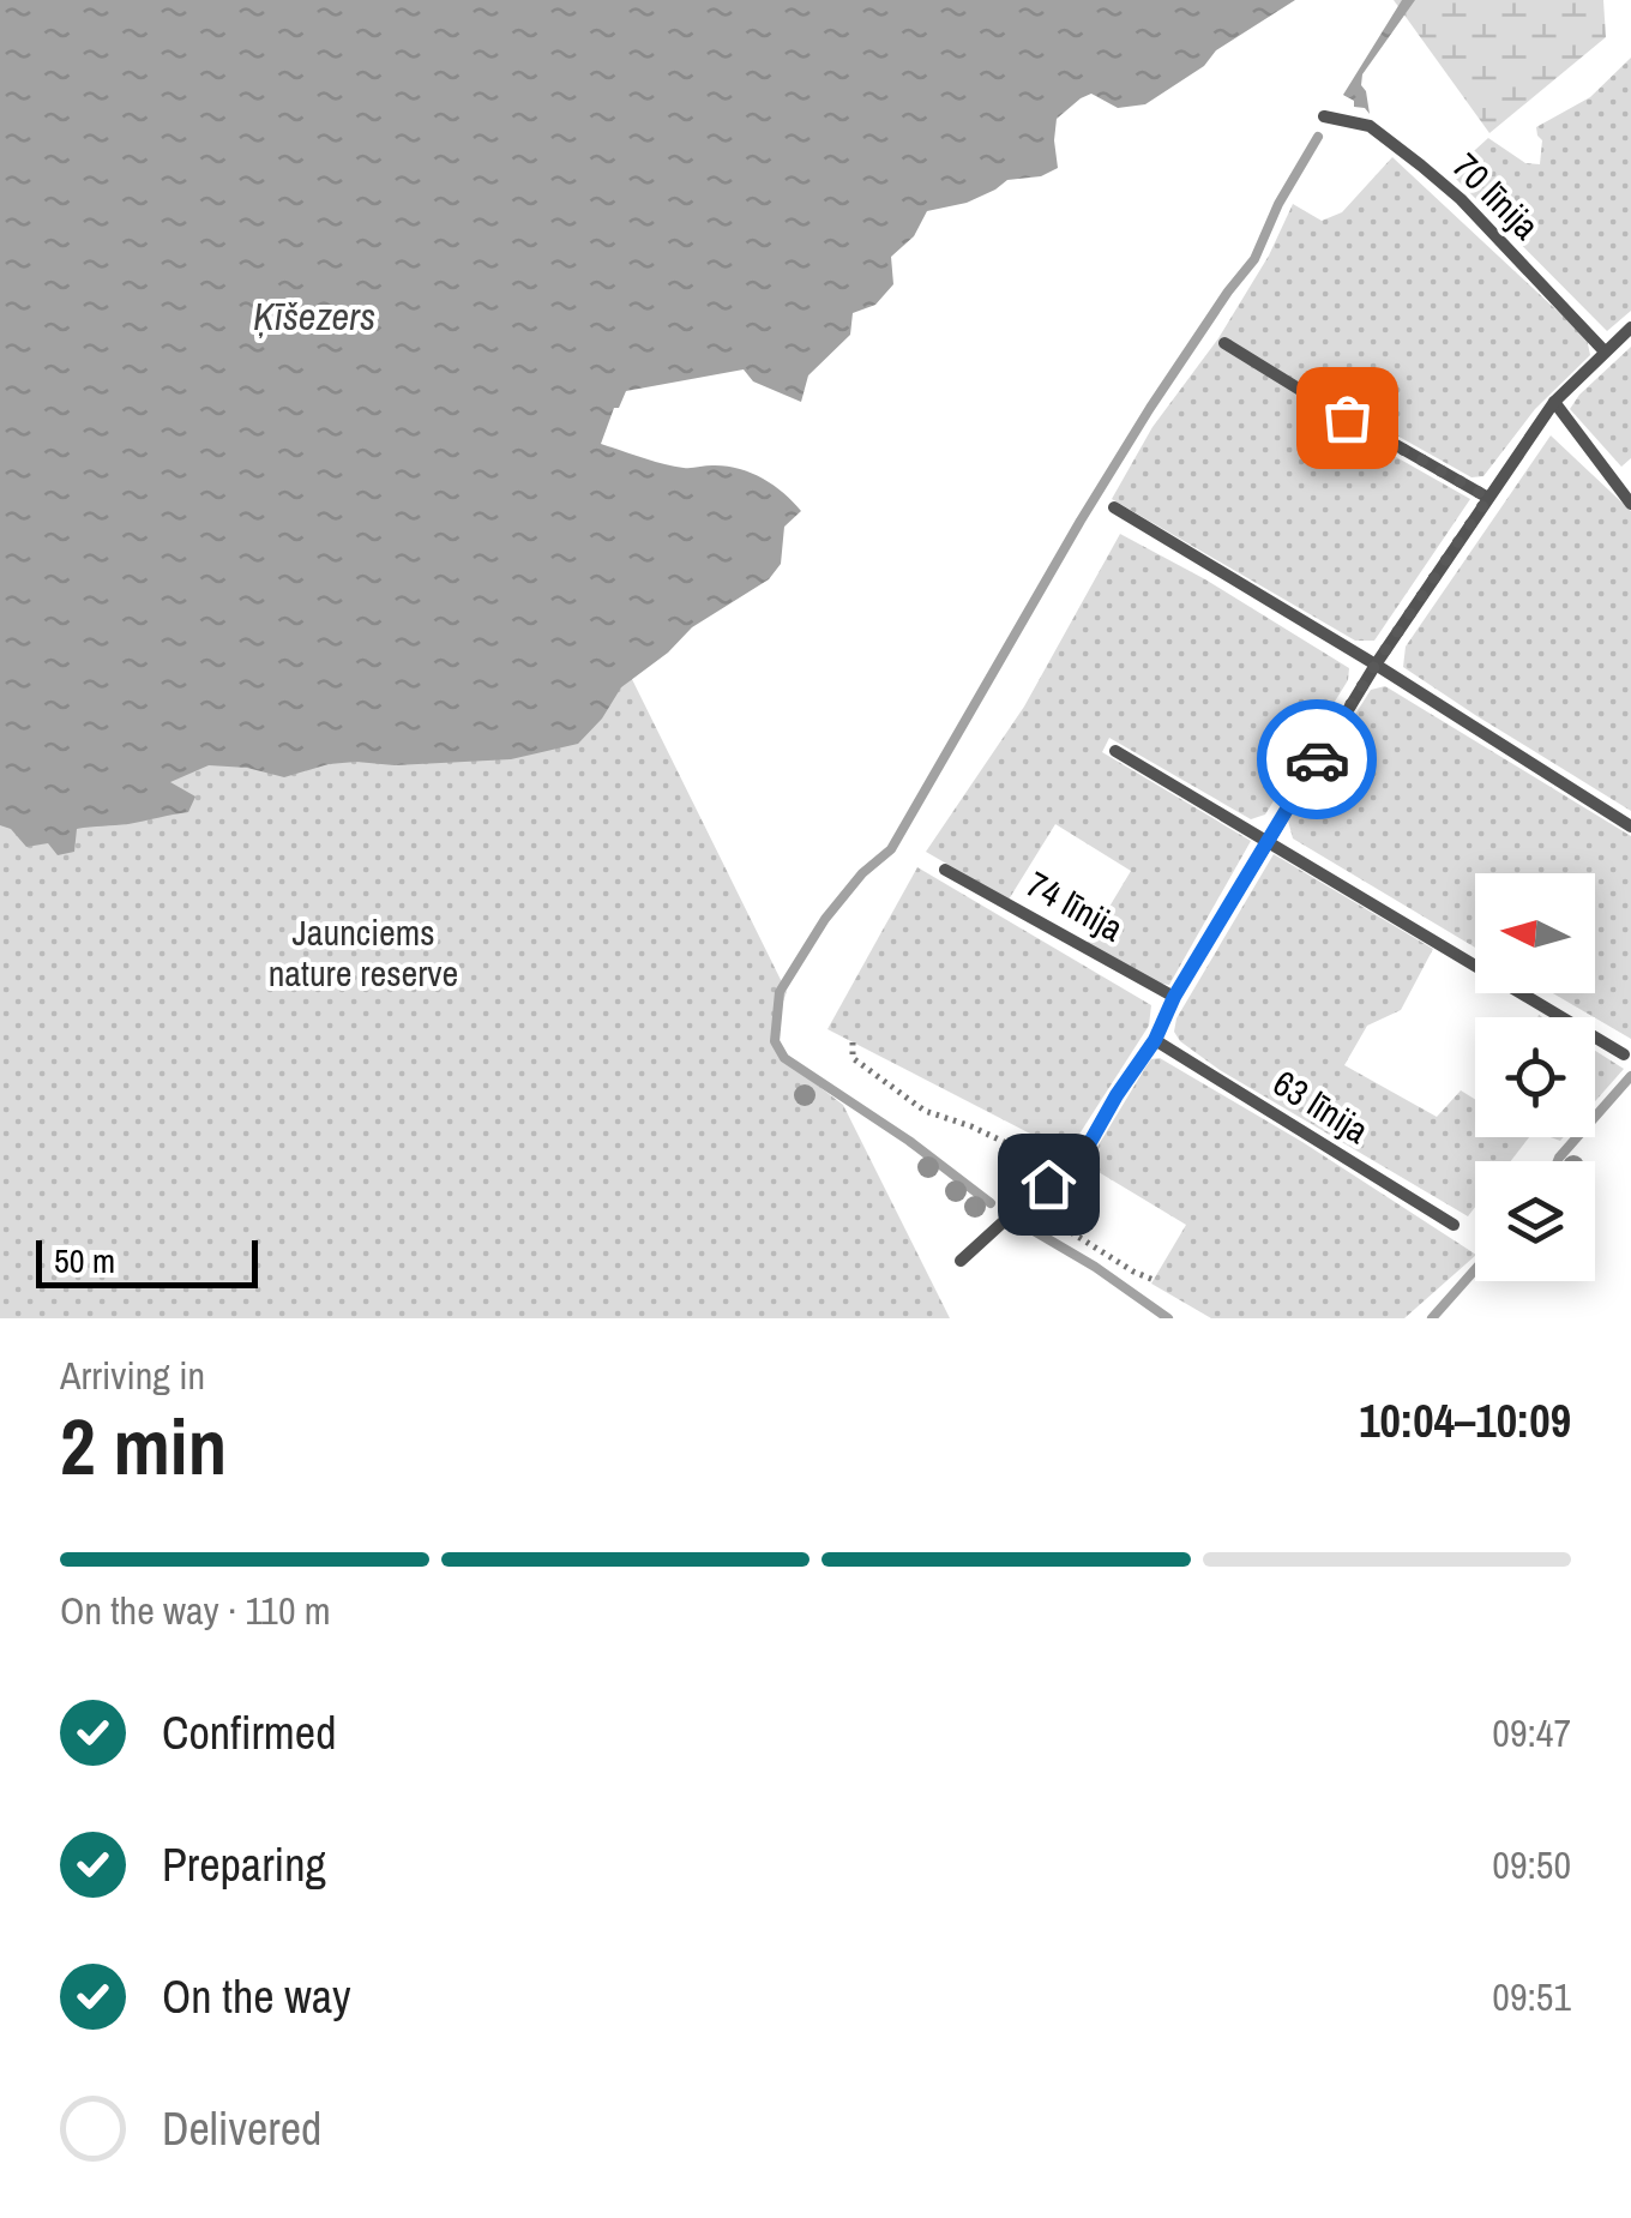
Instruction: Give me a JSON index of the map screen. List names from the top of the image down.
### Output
{
  "streets": {
    "lane": ["70 līnija", "74 līnija", "63 līnija"]
  },
  "water": ["Ķīšezers"],
  "parks": ["Jaunciems nature reserve"],
  "scale_bar": "50 m",
  "north": "left",
  "page": {
    "scale": "50 m",
    "heading": ["2 min", "Arriving in", "10:04–10:09"],
    "bar": "On the way · 110 m",
    "list": [
      ["Confirmed", "09:47"],
      ["Preparing", "09:50"],
      ["On the way", "09:51"],
      "Delivered"
    ]
  }
}
